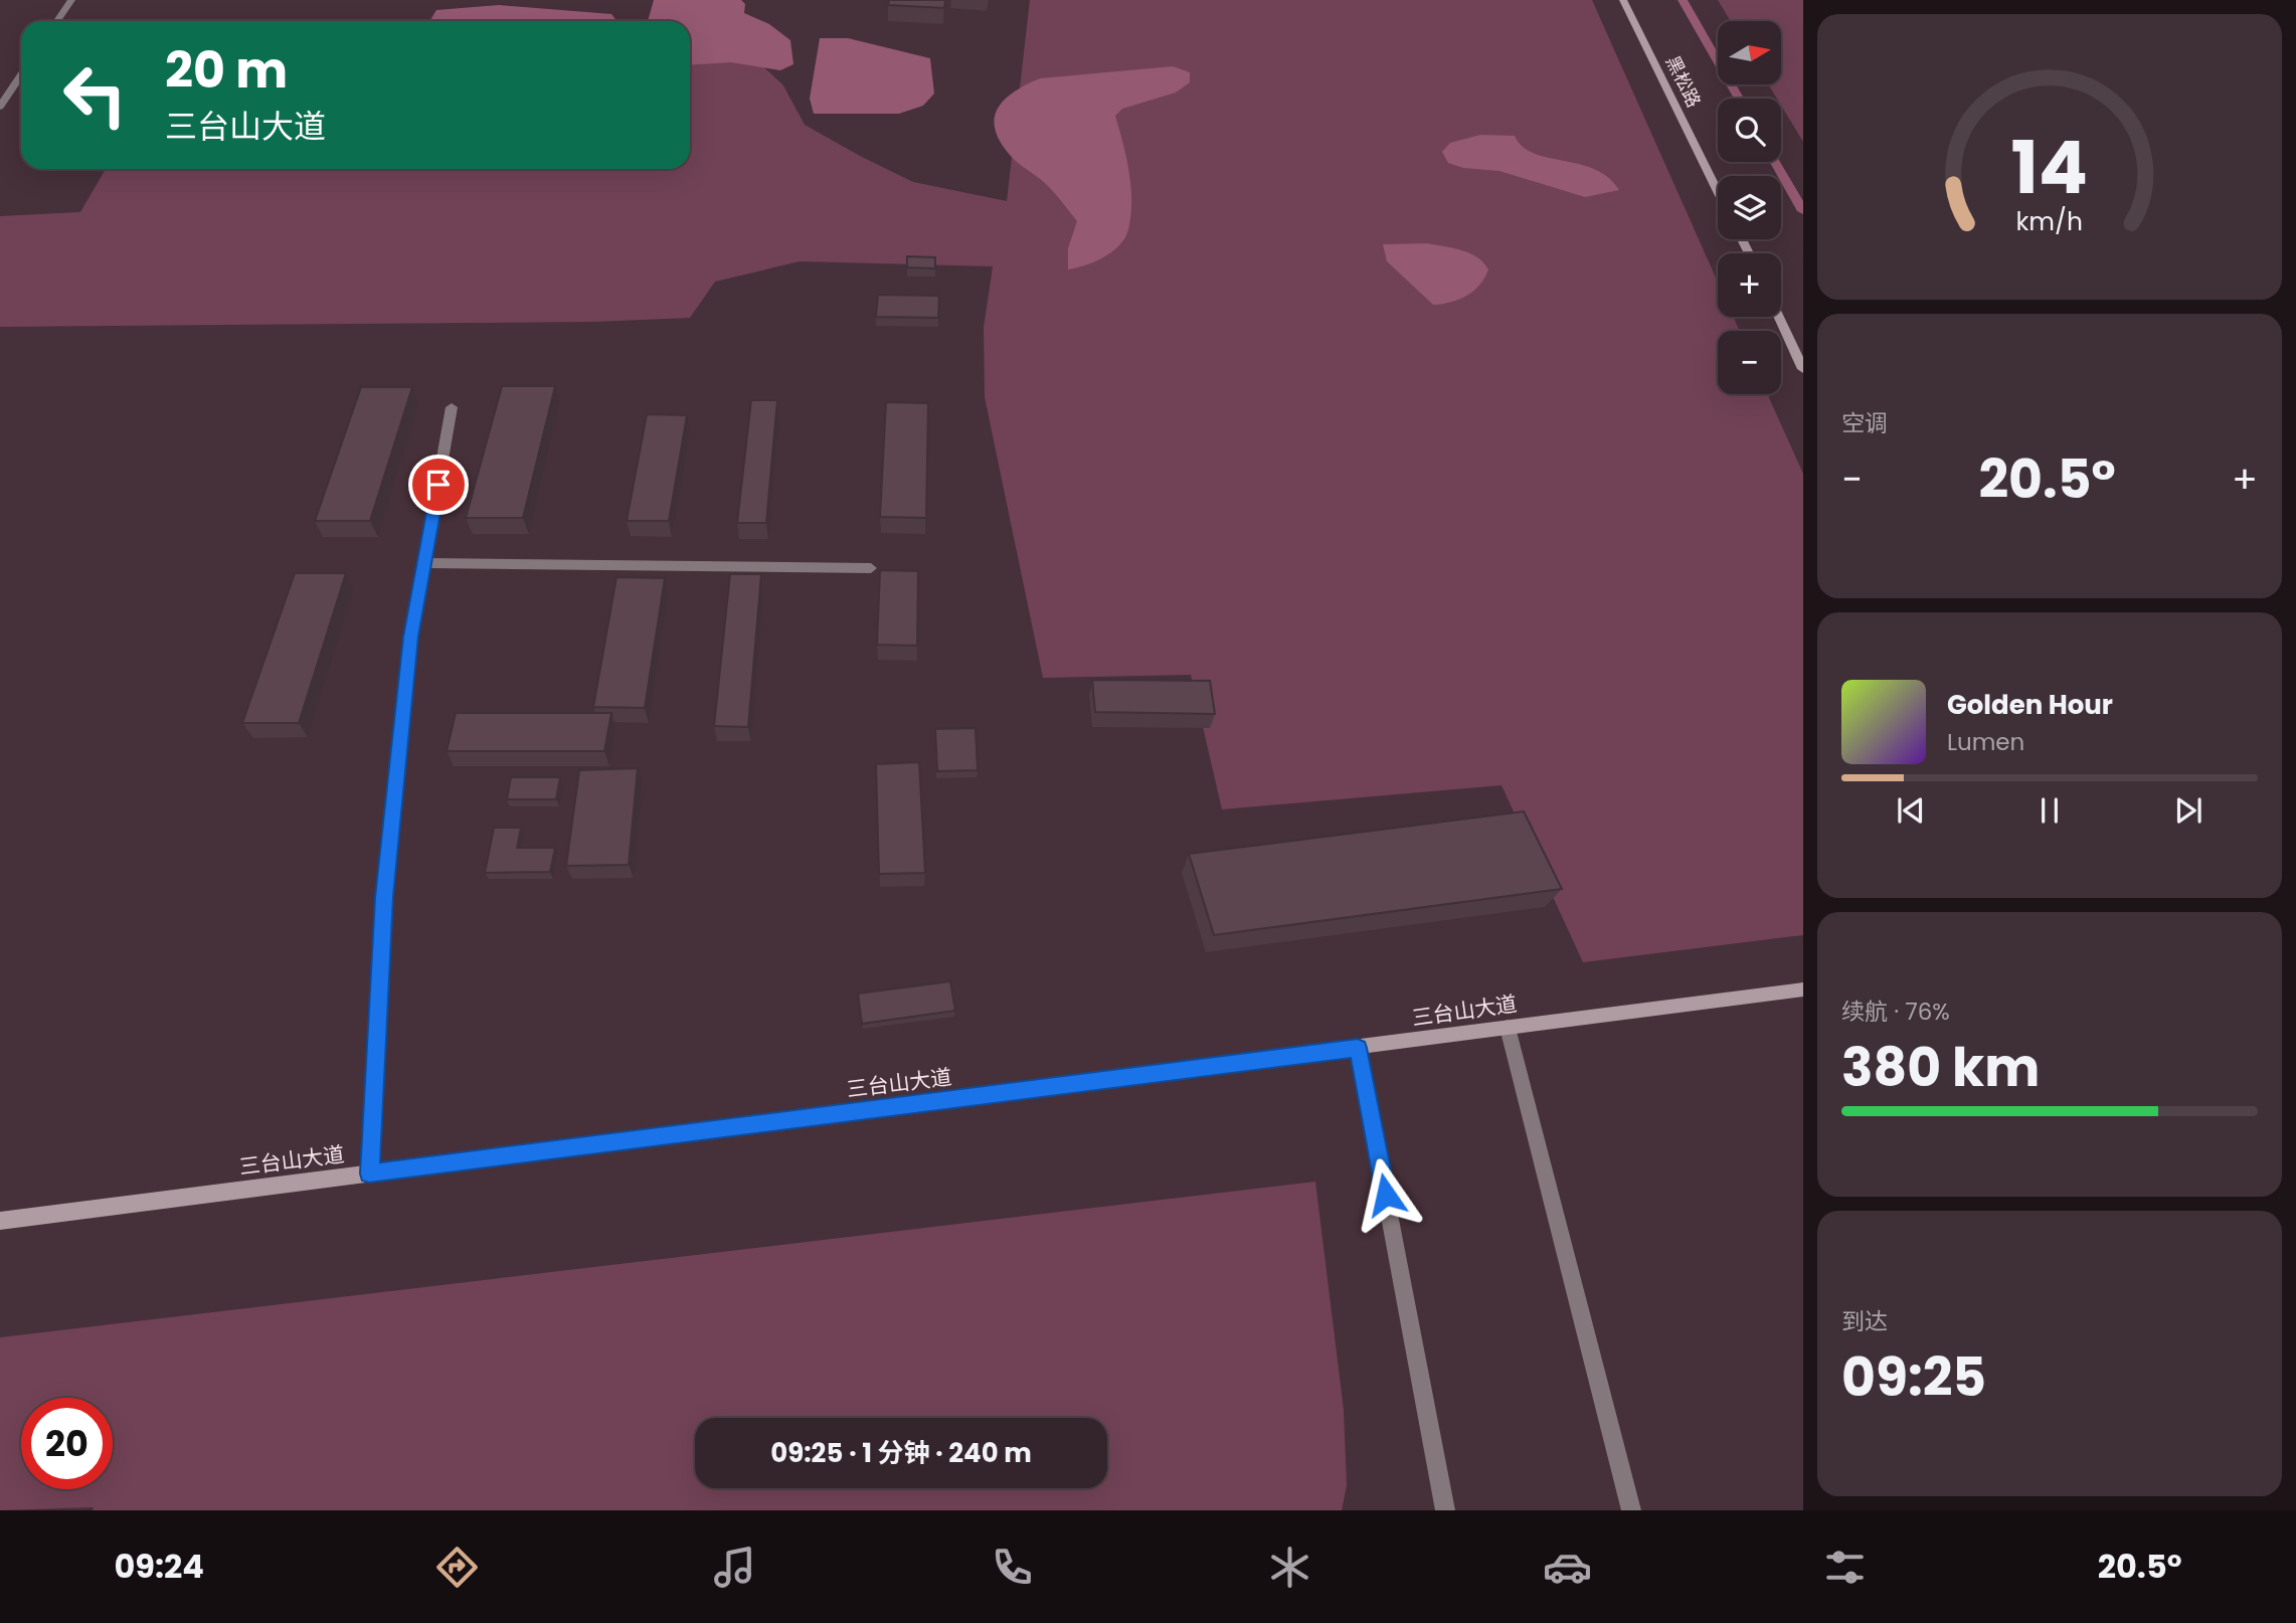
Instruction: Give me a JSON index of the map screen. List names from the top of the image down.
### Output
{
  "streets": {
    "main road": ["黑松路", "三台山大道"]
  },
  "north": "right",
  "page": {
    "map_buttons": ["+", "−"],
    "turn": ["20 m", "三台山大道"],
    "tile": [
      "空调",
      ["续航 · 76%", "380 km"],
      ["到达", "09:25"]
    ],
    "heat": ["−", "20.5°", "+"],
    "song": ["Golden Hour", "Lumen"],
    "limit": "20",
    "trip": "09:25 · 1 分钟 · 240 m",
    "tabs": ["09:24", "20.5°"],
    "gauge": ["14", "km/h"]
  }
}
